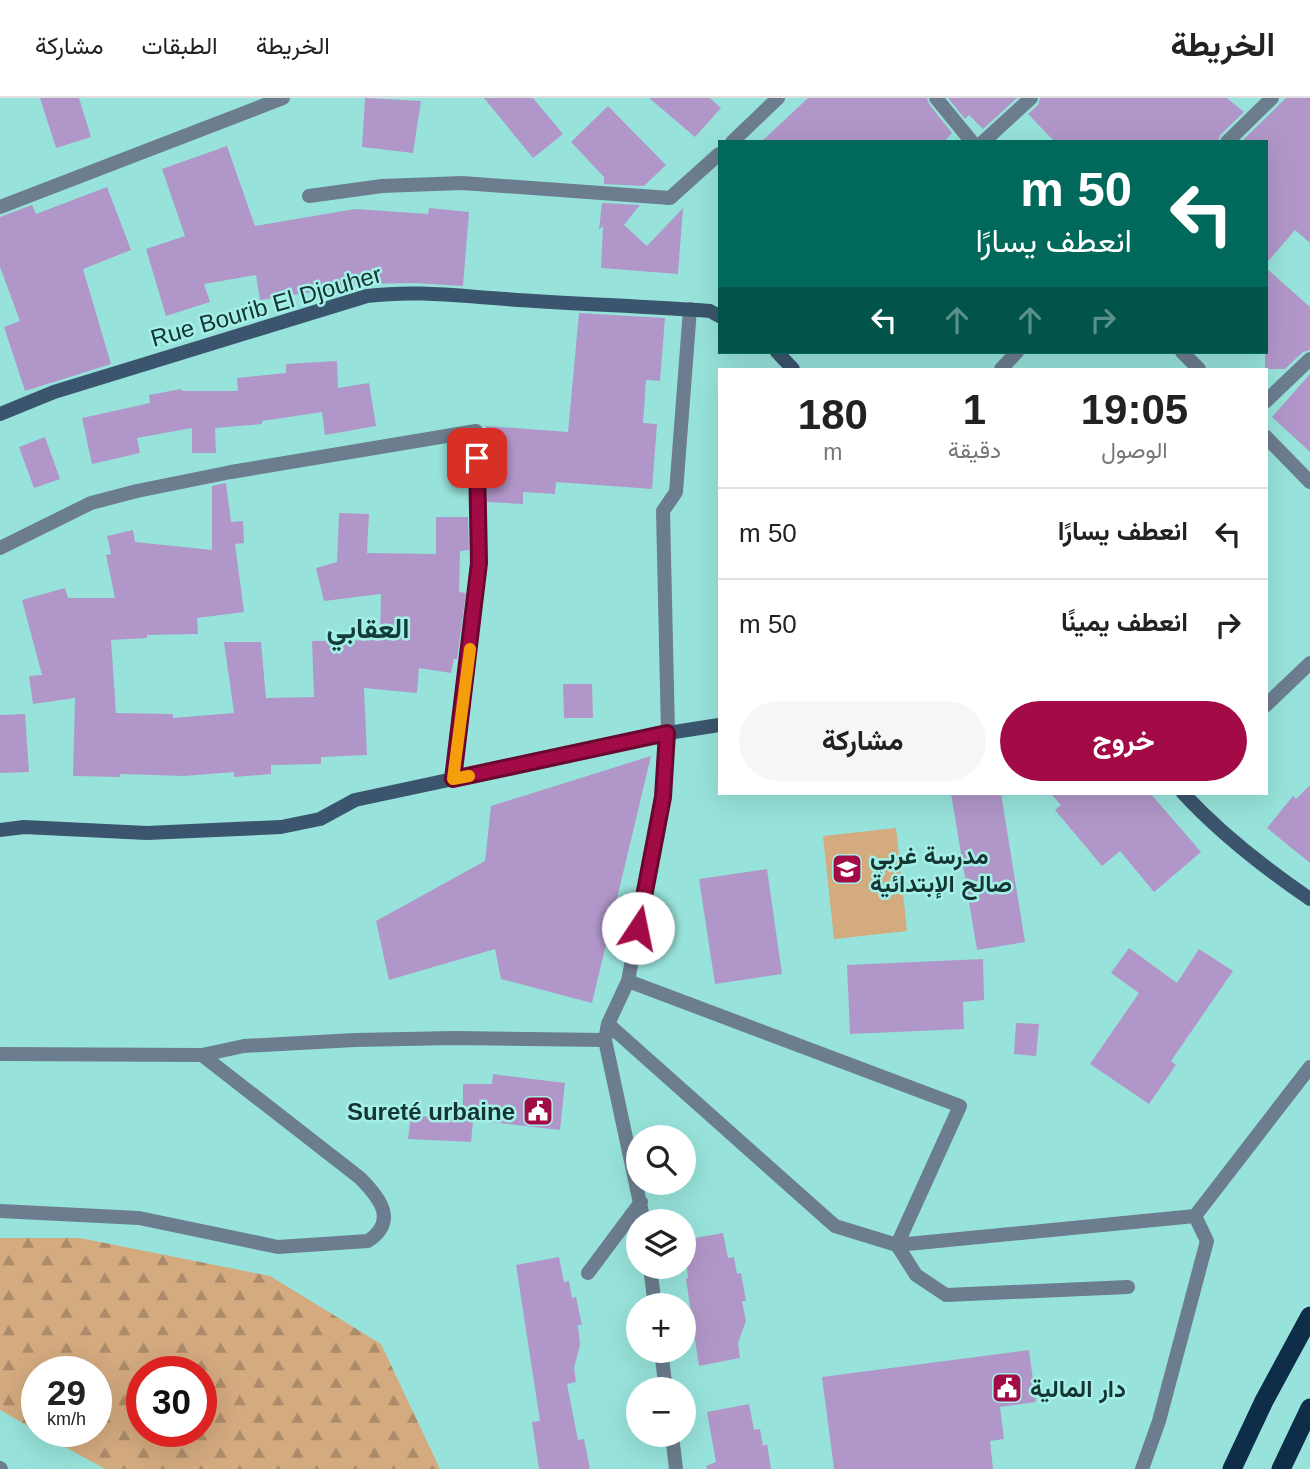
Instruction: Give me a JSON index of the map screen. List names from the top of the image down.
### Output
{
  "streets": {
    "main road": ["Rue Bourib El Djouher"]
  },
  "districts": ["العقابي"],
  "places": {
    "school or university": ["مدرسة غربي صالح الإبتدائية"],
    "public building": ["Sureté urbaine", "دار المالية"]
  },
  "page": {
    "header": "الخريطة",
    "nav": ["الخريطة", "الطبقات", "مشاركة"],
    "turn": ["50 m", "انعطف يسارًا"],
    "eta": [
      "19:05",
      "الوصول",
      "1",
      "دقيقة",
      "180",
      "m"
    ],
    "list": [
      {
        "name": "انعطف يسارًا",
        "value": "50 m"
      },
      {
        "name": "انعطف يمينًا",
        "value": "50 m"
      }
    ],
    "buttons": ["خروج", "مشاركة"],
    "map_buttons": ["+", "−"],
    "speed": "29 km/h",
    "limit": "30"
  }
}
